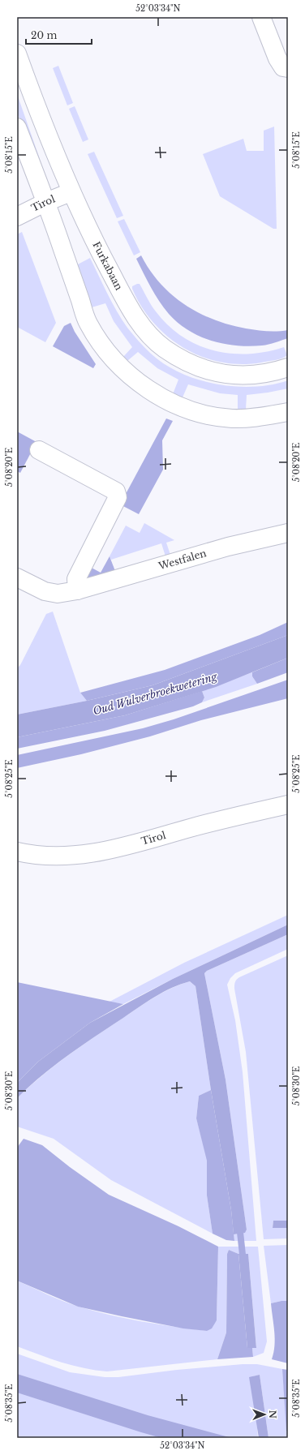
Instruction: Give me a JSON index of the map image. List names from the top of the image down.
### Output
{
  "streets": {
    "street": ["Tirol", "Furkabaan", "Westfalen"]
  },
  "crossings": [
    ["Tirol", "Furkabaan"]
  ],
  "water": ["Oud Wulverbroekwetering"],
  "scale_bar": "20 m",
  "north": "right",
  "coordinates": [
    "52°03'34\"N",
    "5°08'15\"E",
    "5°08'20\"E",
    "5°08'25\"E",
    "5°08'30\"E",
    "5°08'35\"E"
  ]
}
